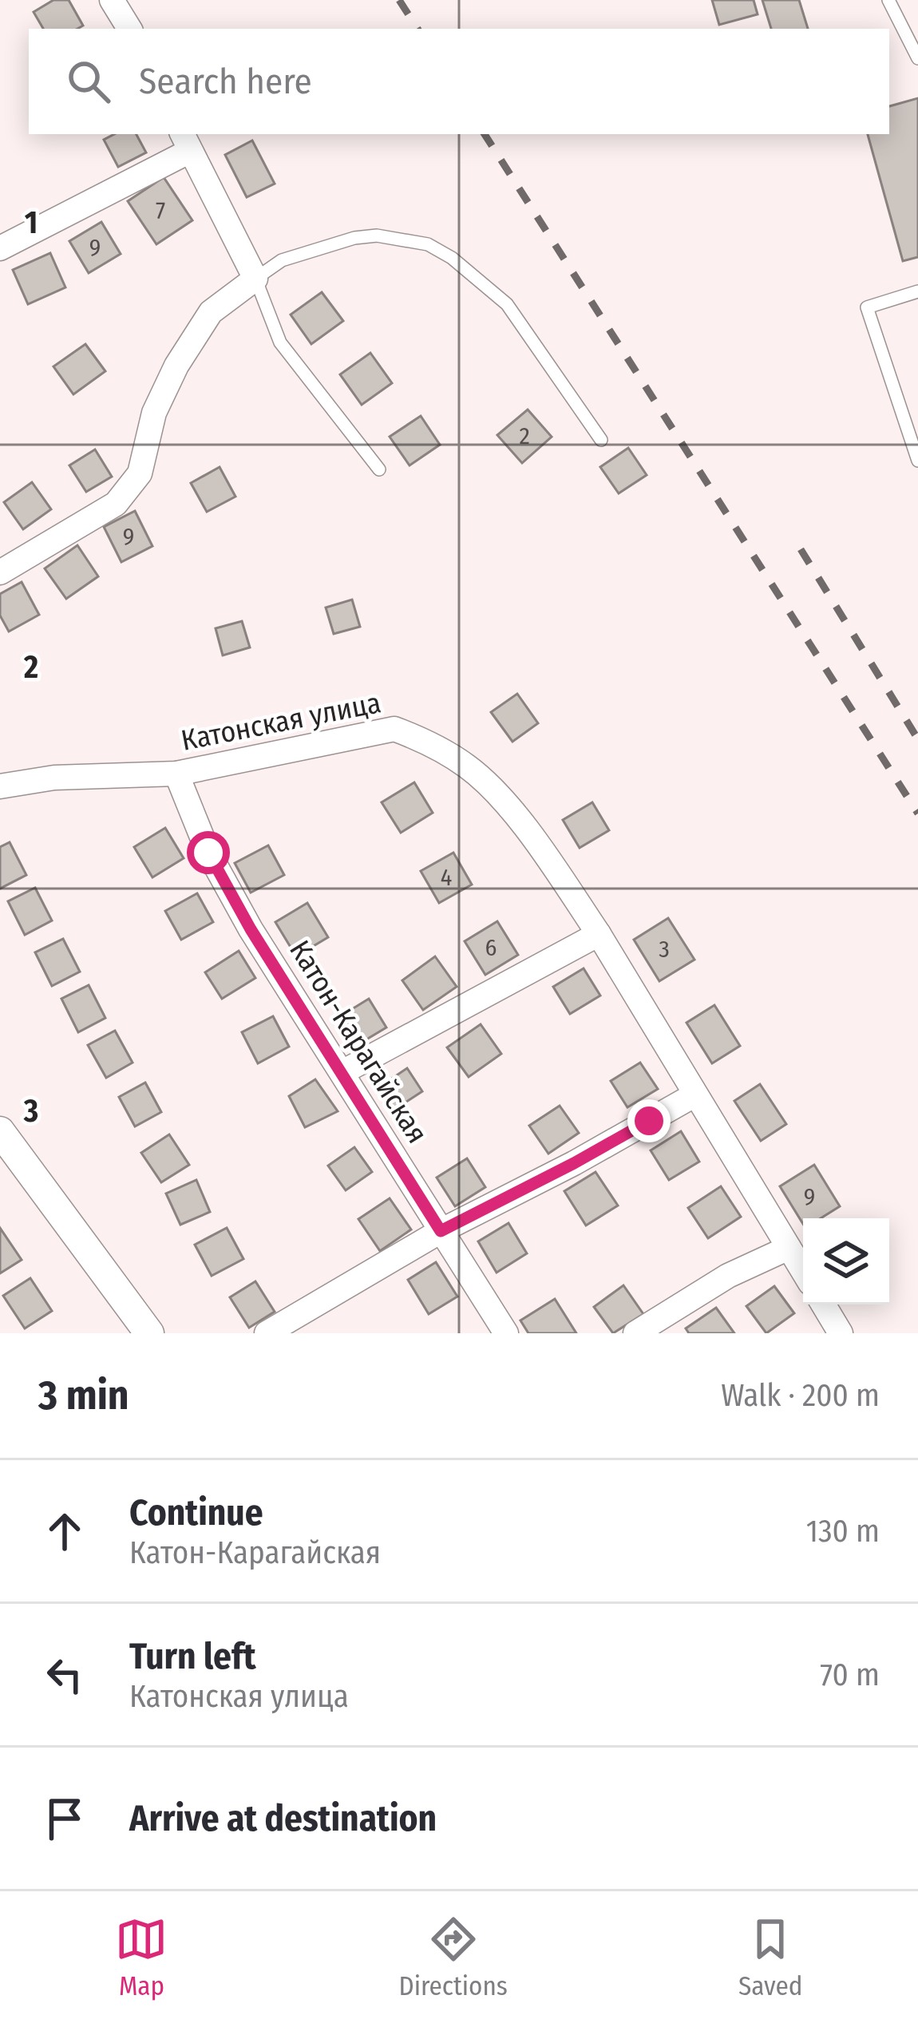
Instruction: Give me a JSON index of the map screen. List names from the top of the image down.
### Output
{
  "streets": {
    "street": ["Катонская улица", "Катон-Карагайская"]
  },
  "crossings": [
    ["Катонская улица", "Катон-Карагайская"]
  ],
  "house_numbers": [
    "7",
    "9",
    "2",
    "9",
    "4",
    "6",
    "3",
    "9"
  ],
  "page": {
    "search": "Search here",
    "heading": ["3 min", "Walk · 200 m"],
    "list": [
      ["Continue", "Катон-Карагайская", "130 m"],
      ["Turn left", "Катонская улица", "70 m"],
      "Arrive at destination"
    ],
    "nav": ["Map", "Directions", "Saved"]
  },
  "grid": {
    "rows": ["1", "2", "3"]
  }
}
